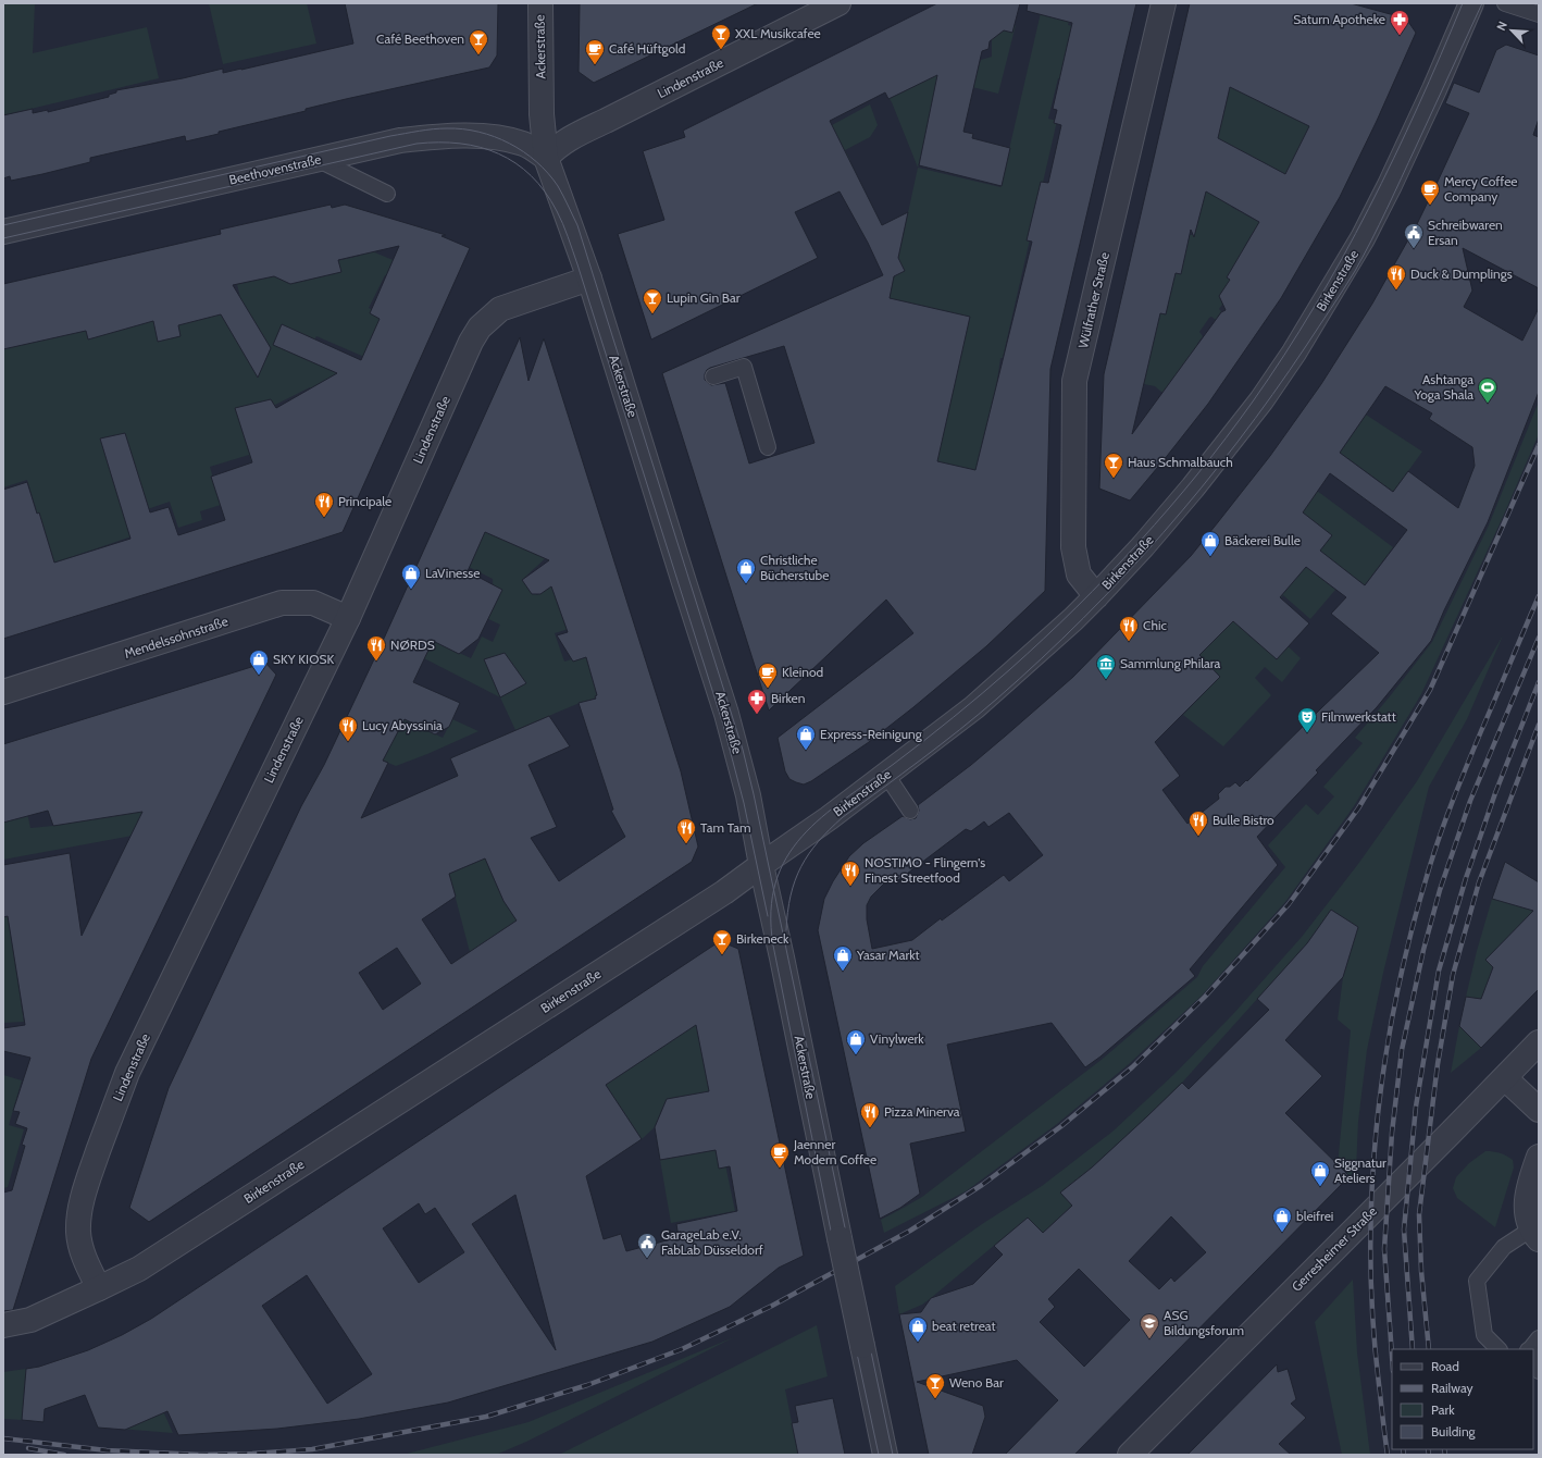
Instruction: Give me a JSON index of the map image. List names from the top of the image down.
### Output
{
  "streets": {
    "street": [
      "Ackerstraße",
      "Lindenstraße",
      "Beethovenstraße",
      "Birkenstraße",
      "Wülfrather Straße",
      "Mendelssohnstraße",
      "Gerresheimer Straße"
    ]
  },
  "crossings": [
    ["Ackerstraße", "Lindenstraße"],
    ["Ackerstraße", "Beethovenstraße"],
    ["Ackerstraße", "Birkenstraße"],
    ["Lindenstraße", "Beethovenstraße"],
    ["Lindenstraße", "Birkenstraße"],
    ["Lindenstraße", "Mendelssohnstraße"],
    ["Birkenstraße", "Wülfrather Straße"]
  ],
  "places": {
    "pharmacy": ["Saturn Apotheke", "Birken"],
    "bar": [
      "XXL Musikcafee",
      "Café Beethoven",
      "Lupin Gin Bar",
      "Haus Schmalbauch",
      "Birkeneck",
      "Weno Bar"
    ],
    "cafe": [
      "Café Hüftgold",
      "Mercy Coffee Company",
      "Kleinod",
      "Jaenner Modern Coffee"
    ],
    "public building": ["Schreibwaren Ersan", "GarageLab e.V. FabLab Düsseldorf"],
    "restaurant": [
      "Duck & Dumplings",
      "Principale",
      "Chic",
      "NØRDS",
      "Lucy Abyssinia",
      "Bulle Bistro",
      "Tam Tam",
      "NOSTIMO - Flingern's Finest Streetfood",
      "Pizza Minerva"
    ],
    "sports": ["Ashtanga Yoga Shala"],
    "shop": [
      "Bäckerei Bulle",
      "Christliche Bücherstube",
      "LaVinesse",
      "SKY KIOSK",
      "Express-Reinigung",
      "Yasar Markt",
      "Vinylwerk",
      "Siggnatur Ateliers",
      "bleifrei",
      "beat retreat"
    ],
    "museum": ["Sammlung Philara"],
    "theatre": ["Filmwerkstatt"],
    "school or university": ["ASG Bildungsforum"]
  },
  "legend": [
    "Road",
    "Railway",
    "Park",
    "Building"
  ],
  "north": "top left"
}
